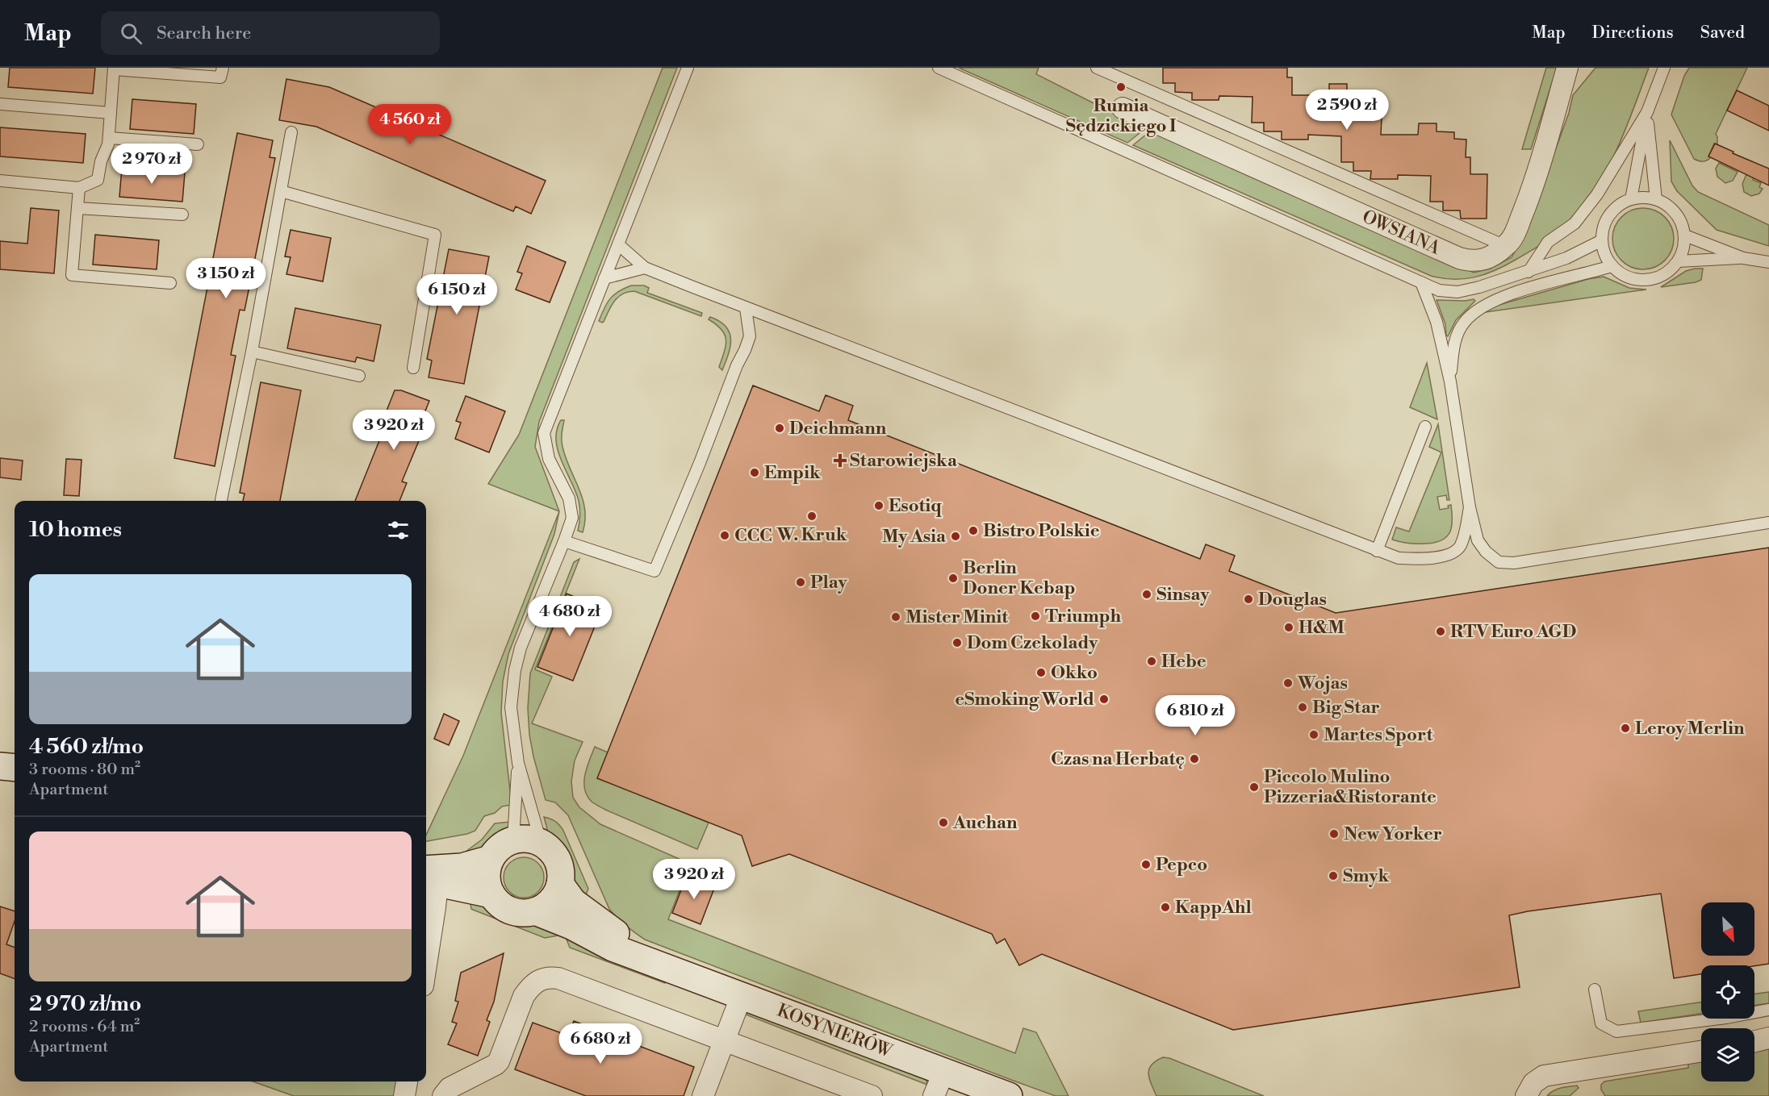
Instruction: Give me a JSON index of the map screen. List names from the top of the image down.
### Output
{
  "streets": {
    "main road": ["KOSYNIERÓW"],
    "street": ["OWSIANA"]
  },
  "places": {
    "other": [
      "Rumia Sędzickiego I",
      "Deichmann",
      "Empik",
      "Esotiq",
      "W. Kruk",
      "Bistro Polskie",
      "CCC",
      "My Asia",
      "Berlin Doner Kebap",
      "Play",
      "Sinsay",
      "Douglas",
      "Triumph",
      "Mister Minit",
      "H&M",
      "RTV Euro AGD",
      "Dom Czekolady",
      "Hebe",
      "Okko",
      "Wojas",
      "eSmoking World",
      "Big Star",
      "Leroy Merlin",
      "Martes Sport",
      "Czas na Herbatę",
      "Piccolo Mulino Pizzeria&Ristorante",
      "Auchan",
      "New Yorker",
      "Pepco",
      "Smyk",
      "KappAhl"
    ],
    "health": ["Starowiejska"]
  },
  "north": "bottom right",
  "page": {
    "header": "Map",
    "search": "Search here",
    "nav": ["Map", "Directions", "Saved"],
    "price": [
      "2 590 zł",
      "4 560 zł",
      "2 970 zł",
      "3 150 zł",
      "6 150 zł",
      "3 920 zł",
      "4 680 zł",
      "6 810 zł",
      "3 920 zł",
      "6 680 zł"
    ],
    "heading": "10 homes",
    "list": [
      {
        "name": "4 560 zł/mo",
        "note": "3 rooms · 80 m² · Apartment"
      },
      {
        "name": "2 970 zł/mo",
        "note": "2 rooms · 64 m² · Apartment"
      }
    ]
  }
}
